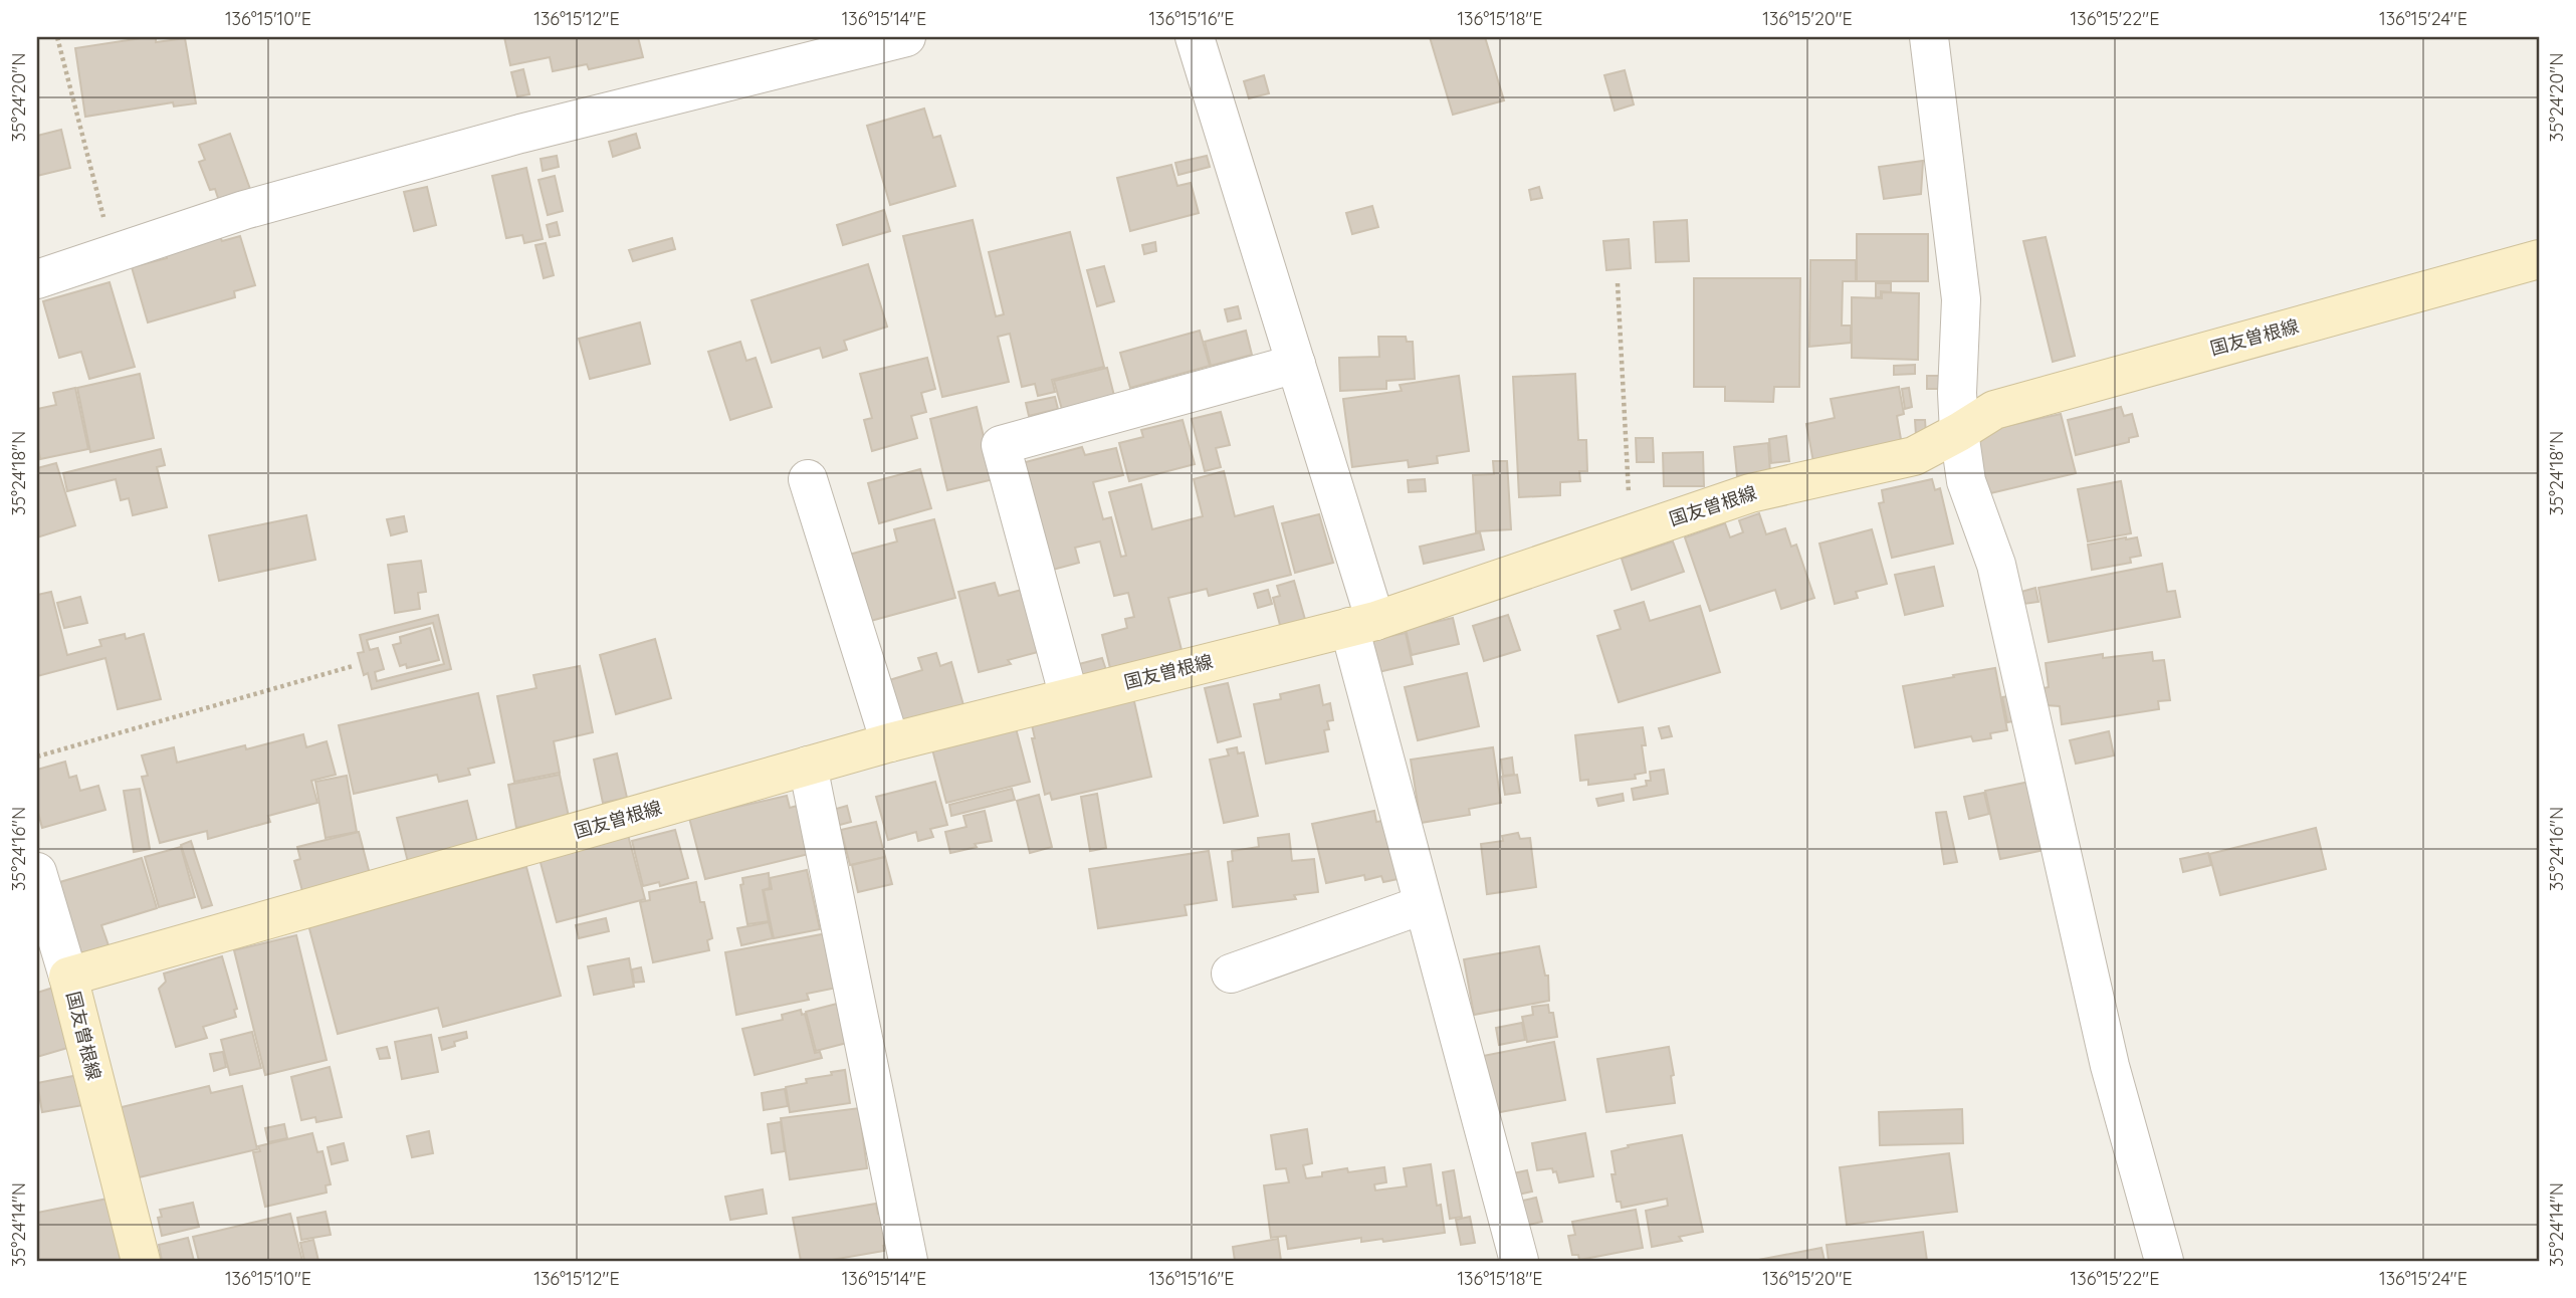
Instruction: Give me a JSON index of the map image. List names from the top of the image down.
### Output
{
  "streets": {
    "main road": ["国友曽根線"]
  },
  "coordinates": [
    "136°15'10\"E",
    "136°15'12\"E",
    "136°15'14\"E",
    "136°15'16\"E",
    "136°15'18\"E",
    "136°15'20\"E",
    "136°15'22\"E",
    "136°15'24\"E",
    "35°24'20\"N",
    "35°24'18\"N",
    "35°24'16\"N",
    "35°24'14\"N"
  ]
}
